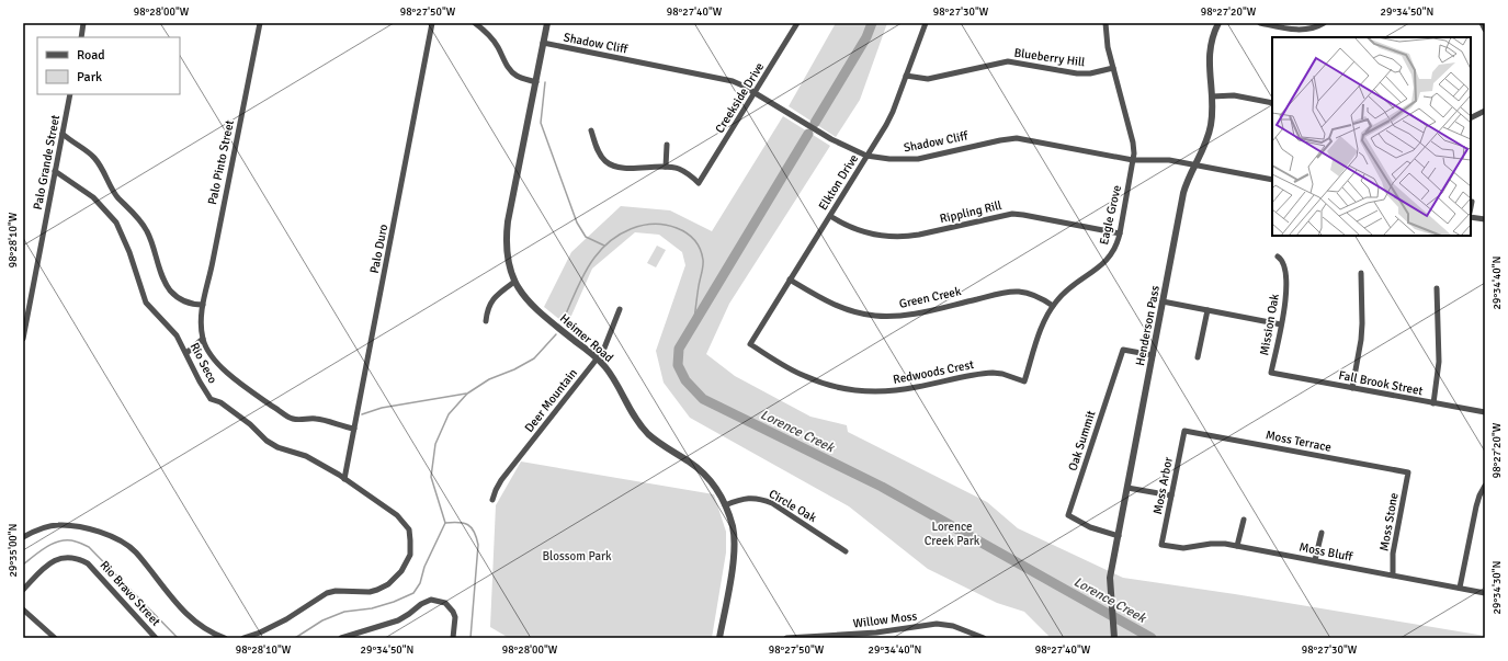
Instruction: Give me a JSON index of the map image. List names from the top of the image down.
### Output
{
  "streets": {
    "street": [
      "Shadow Cliff",
      "Blueberry Hill",
      "Creekside Drive",
      "Palo Grande Street",
      "Palo Pinto Street",
      "Elkton Drive",
      "Rippling Rill",
      "Eagle Grove",
      "Palo Duro",
      "Green Creek",
      "Mission Oak",
      "Henderson Pass",
      "Heimer Road",
      "Rio Seco",
      "Redwoods Crest",
      "Fall Brook Street",
      "Deer Mountain",
      "Oak Summit",
      "Moss Terrace",
      "Moss Arbor",
      "Circle Oak",
      "Moss Stone",
      "Moss Bluff",
      "Rio Bravo Street",
      "Willow Moss"
    ]
  },
  "crossings": [
    ["Shadow Cliff", "Creekside Drive"],
    ["Shadow Cliff", "Elkton Drive"],
    ["Shadow Cliff", "Eagle Grove"],
    ["Shadow Cliff", "Henderson Pass"],
    ["Shadow Cliff", "Heimer Road"],
    ["Blueberry Hill", "Elkton Drive"],
    ["Blueberry Hill", "Eagle Grove"],
    ["Palo Grande Street", "Rio Seco"],
    ["Palo Pinto Street", "Rio Seco"],
    ["Elkton Drive", "Rippling Rill"],
    ["Elkton Drive", "Green Creek"],
    ["Elkton Drive", "Redwoods Crest"],
    ["Rippling Rill", "Eagle Grove"],
    ["Eagle Grove", "Green Creek"],
    ["Eagle Grove", "Redwoods Crest"],
    ["Palo Duro", "Rio Seco"],
    ["Mission Oak", "Fall Brook Street"],
    ["Henderson Pass", "Oak Summit"],
    ["Heimer Road", "Deer Mountain"],
    ["Heimer Road", "Circle Oak"],
    ["Moss Terrace", "Moss Arbor"],
    ["Moss Terrace", "Moss Stone"],
    ["Moss Arbor", "Moss Bluff"],
    ["Moss Stone", "Moss Bluff"]
  ],
  "water": ["Lorence Creek"],
  "parks": ["Lorence Creek Park", "Blossom Park"],
  "legend": ["Road", "Park"],
  "coordinates": [
    "98°28'00\"W",
    "98°27'50\"W",
    "98°27'40\"W",
    "98°27'30\"W",
    "98°27'20\"W",
    "29°34'50\"N",
    "98°28'10\"W",
    "29°34'40\"N",
    "29°35'00\"N",
    "29°34'30\"N"
  ]
}
